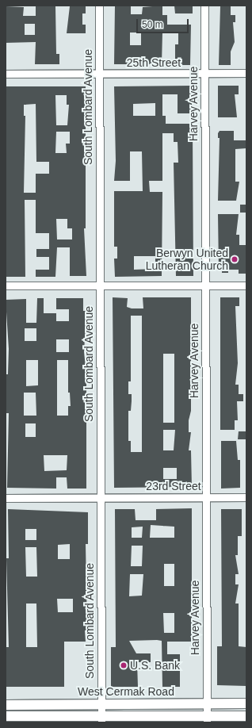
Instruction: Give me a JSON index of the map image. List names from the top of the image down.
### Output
{
  "streets": {
    "main road": ["West Cermak Road"],
    "street": [
      "25th Street",
      "Harvey Avenue",
      "South Lombard Avenue",
      "23rd Street"
    ]
  },
  "crossings": [
    ["25th Street", "Harvey Avenue"],
    ["25th Street", "South Lombard Avenue"],
    ["Harvey Avenue", "23rd Street"],
    ["Harvey Avenue", "West Cermak Road"],
    ["South Lombard Avenue", "23rd Street"],
    ["South Lombard Avenue", "West Cermak Road"]
  ],
  "places": ["Berwyn United Lutheran Church", "U.S. Bank"],
  "scale_bar": "50 m"
}
